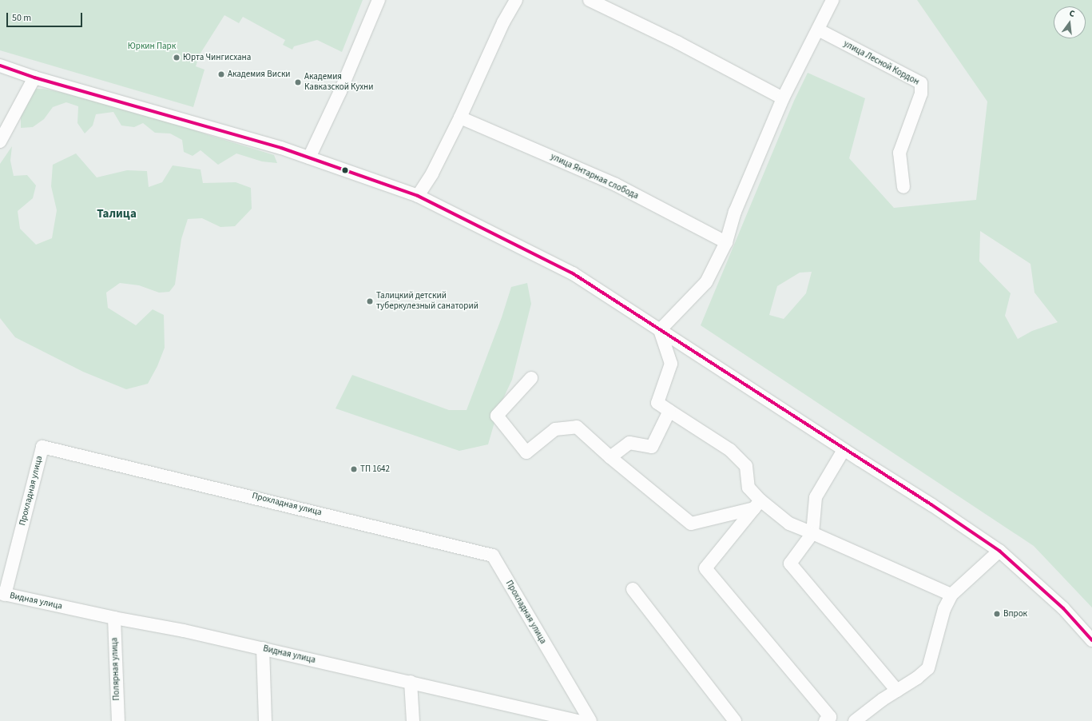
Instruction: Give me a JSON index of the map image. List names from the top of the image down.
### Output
{
  "streets": {
    "street": [
      "улица Лесной Кордон",
      "улица Янтарная слобода",
      "Прохладная улица",
      "Видная улица",
      "Полярная улица"
    ]
  },
  "crossings": [
    ["Прохладная улица", "Видная улица"],
    ["Видная улица", "Полярная улица"]
  ],
  "districts": ["Талица"],
  "parks": ["Юркин Парк"],
  "places": [
    "Юрта Чингисхана",
    "Академия Виски",
    "Академия Кавказской Кухни",
    "Талицкий детский туберкулезный санаторий",
    "ТП 1642",
    "Впрок"
  ],
  "scale_bar": "50 m",
  "north": "top"
}
